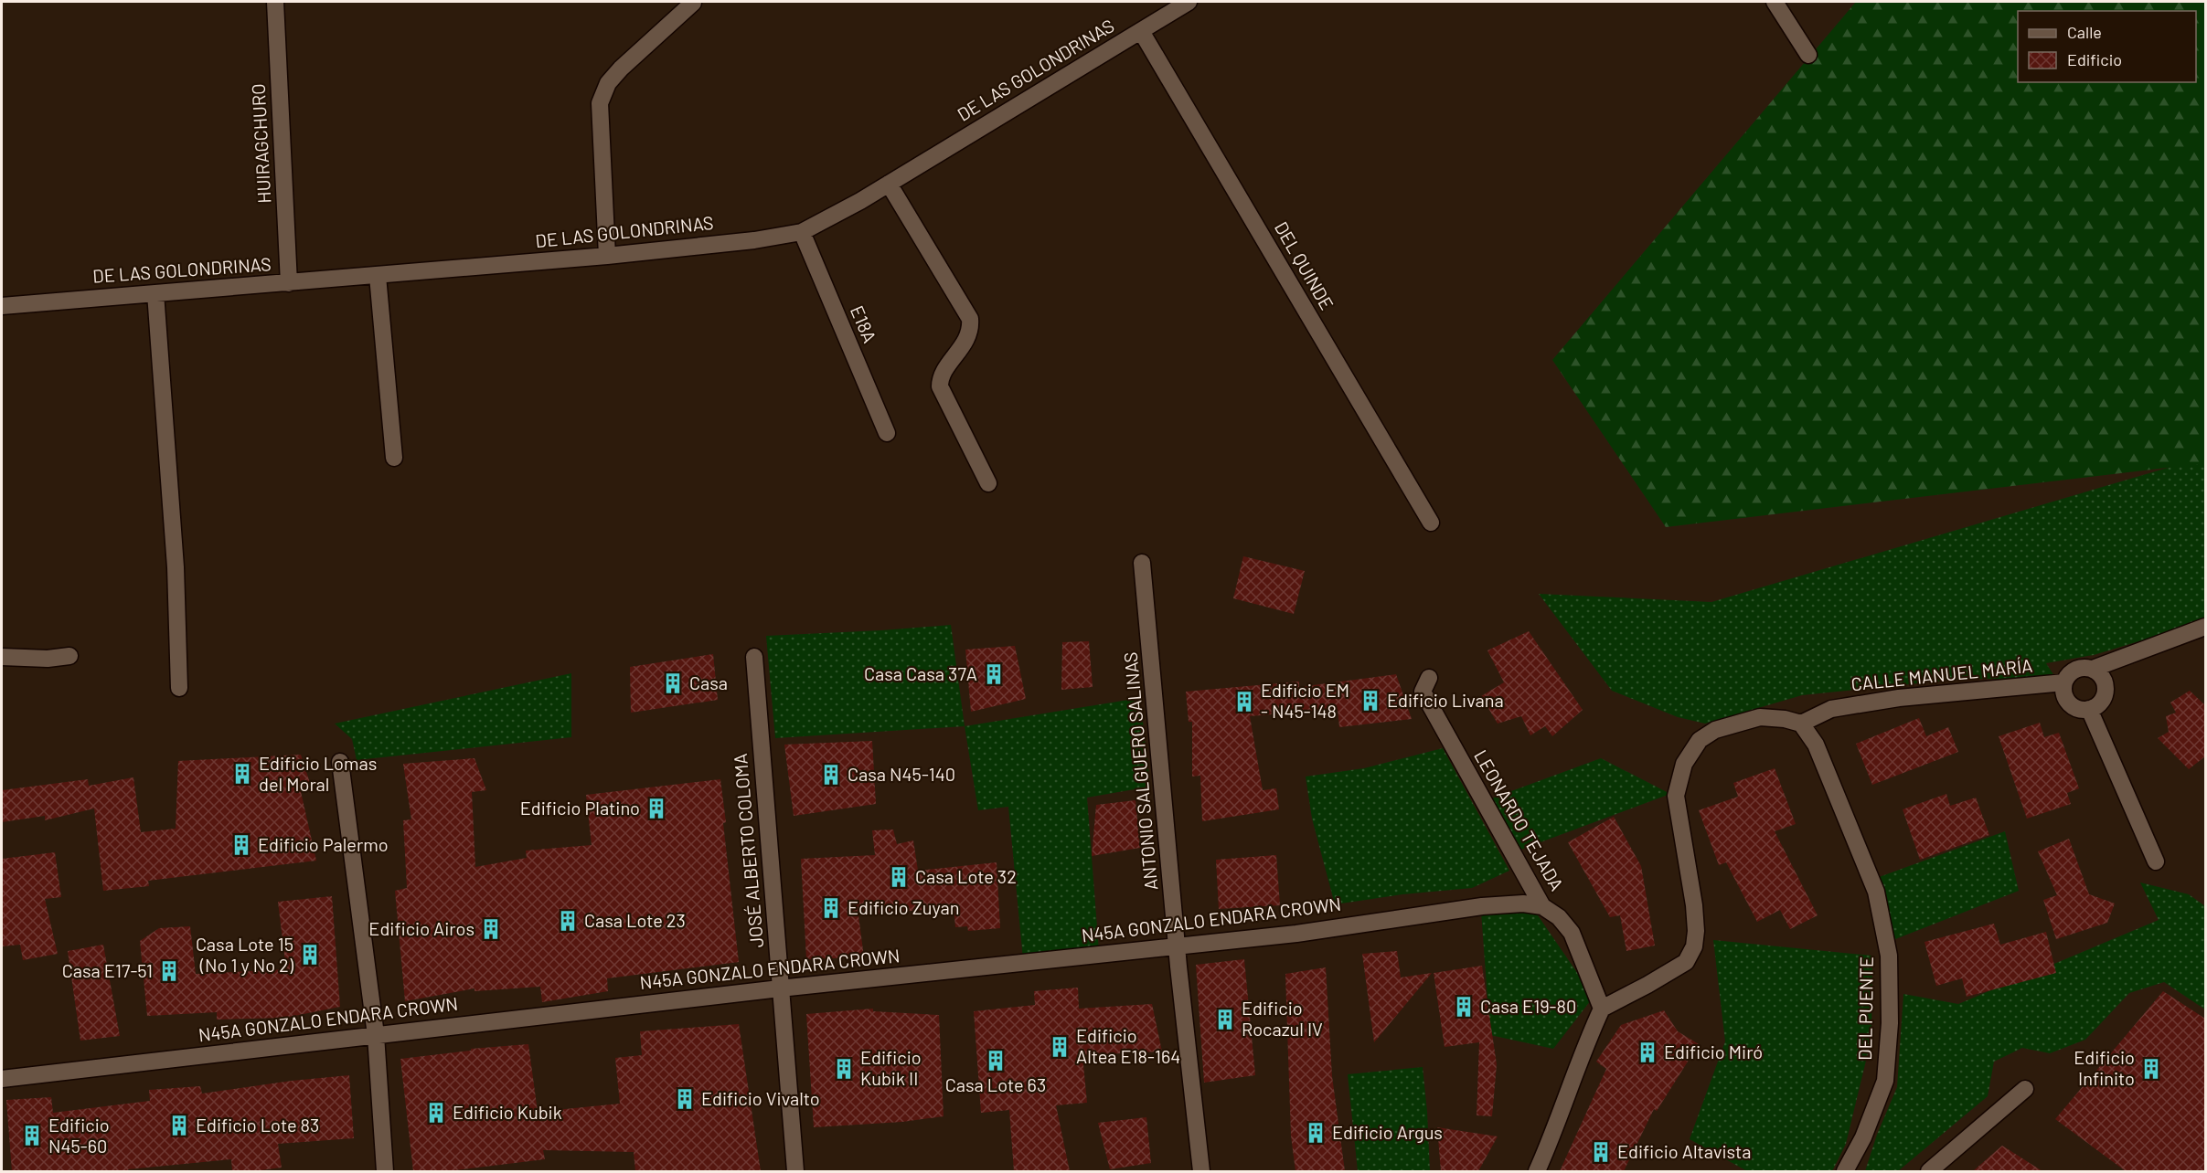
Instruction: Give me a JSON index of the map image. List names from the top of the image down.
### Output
{
  "streets": {
    "street": [
      "DE LAS GOLONDRINAS",
      "HUIRAGCHURO",
      "DEL QUINDE",
      "E18A",
      "CALLE MANUEL MARÍA",
      "ANTONIO SALGUERO SALINAS",
      "LEONARDO TEJADA",
      "JOSÉ ALBERTO COLOMA",
      "N45A GONZALO ENDARA CROWN",
      "DEL PUENTE"
    ]
  },
  "crossings": [
    ["DE LAS GOLONDRINAS", "HUIRAGCHURO"],
    ["DE LAS GOLONDRINAS", "DEL QUINDE"],
    ["DE LAS GOLONDRINAS", "E18A"],
    ["CALLE MANUEL MARÍA", "DEL PUENTE"],
    ["ANTONIO SALGUERO SALINAS", "N45A GONZALO ENDARA CROWN"],
    ["LEONARDO TEJADA", "N45A GONZALO ENDARA CROWN"],
    ["JOSÉ ALBERTO COLOMA", "N45A GONZALO ENDARA CROWN"]
  ],
  "places": {
    "building": [
      "Casa Casa 37A",
      "Casa",
      "Edificio Livana",
      "Edificio EM - N45-148",
      "Edificio Lomas del Moral",
      "Casa N45-140",
      "Edificio Platino",
      "Edificio Palermo",
      "Casa Lote 32",
      "Edificio Zuyan",
      "Casa Lote 23",
      "Edificio Airos",
      "Casa Lote 15 (No 1 y No 2)",
      "Casa E17-51",
      "Casa E19-80",
      "Edificio Rocazul IV",
      "Edificio Altea E18-164",
      "Edificio Miró",
      "Casa Lote 63",
      "Edificio Kubik II",
      "Edificio Infinito",
      "Edificio Vivalto",
      "Edificio Kubik",
      "Edificio Lote 83",
      "Edificio Argus",
      "Edificio N45-60",
      "Edificio Altavista"
    ]
  },
  "legend": ["Calle", "Edificio"]
}
